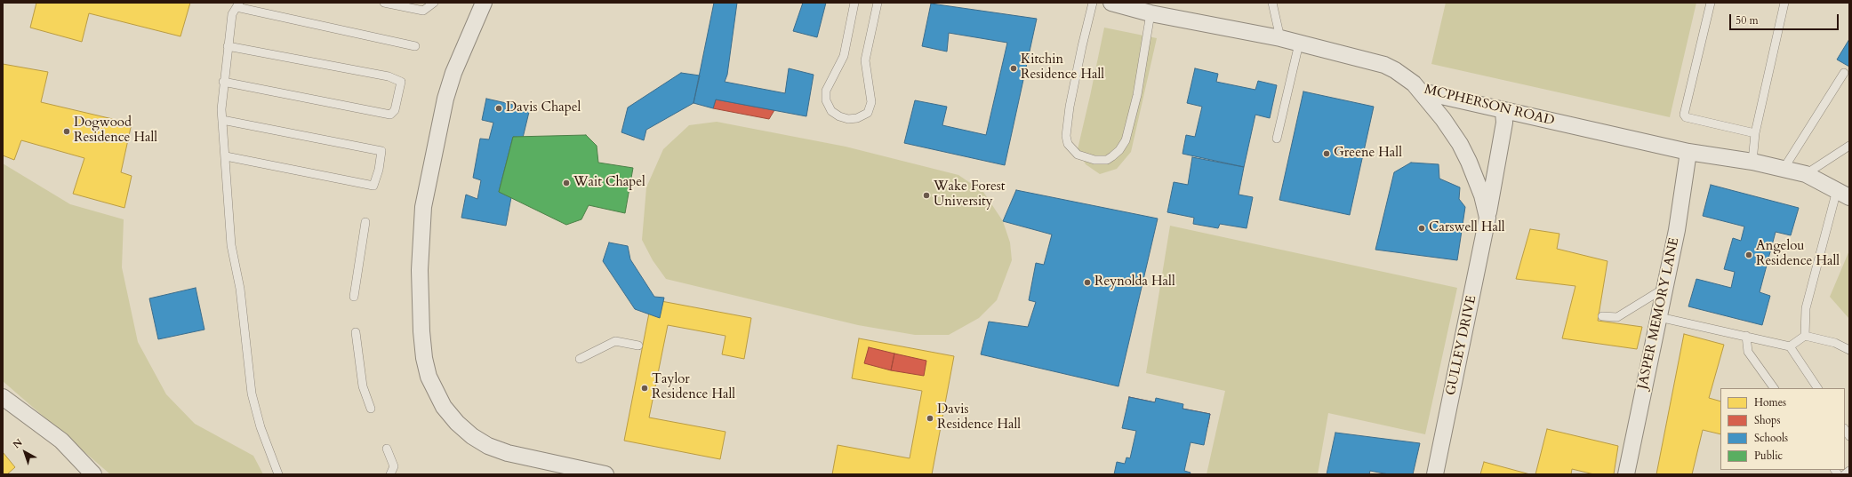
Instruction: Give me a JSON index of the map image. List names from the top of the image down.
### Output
{
  "streets": {
    "street": ["MCPHERSON ROAD", "JASPER MEMORY LANE", "GULLEY DRIVE"]
  },
  "crossings": [
    ["MCPHERSON ROAD", "JASPER MEMORY LANE"],
    ["MCPHERSON ROAD", "GULLEY DRIVE"]
  ],
  "places": [
    "Kitchin Residence Hall",
    "Davis Chapel",
    "Dogwood Residence Hall",
    "Greene Hall",
    "Wait Chapel",
    "Wake Forest University",
    "Carswell Hall",
    "Angelou Residence Hall",
    "Reynolda Hall",
    "Taylor Residence Hall",
    "Davis Residence Hall"
  ],
  "legend": [
    "Homes",
    "Shops",
    "Schools",
    "Public"
  ],
  "scale_bar": "50 m",
  "north": "top left"
}
